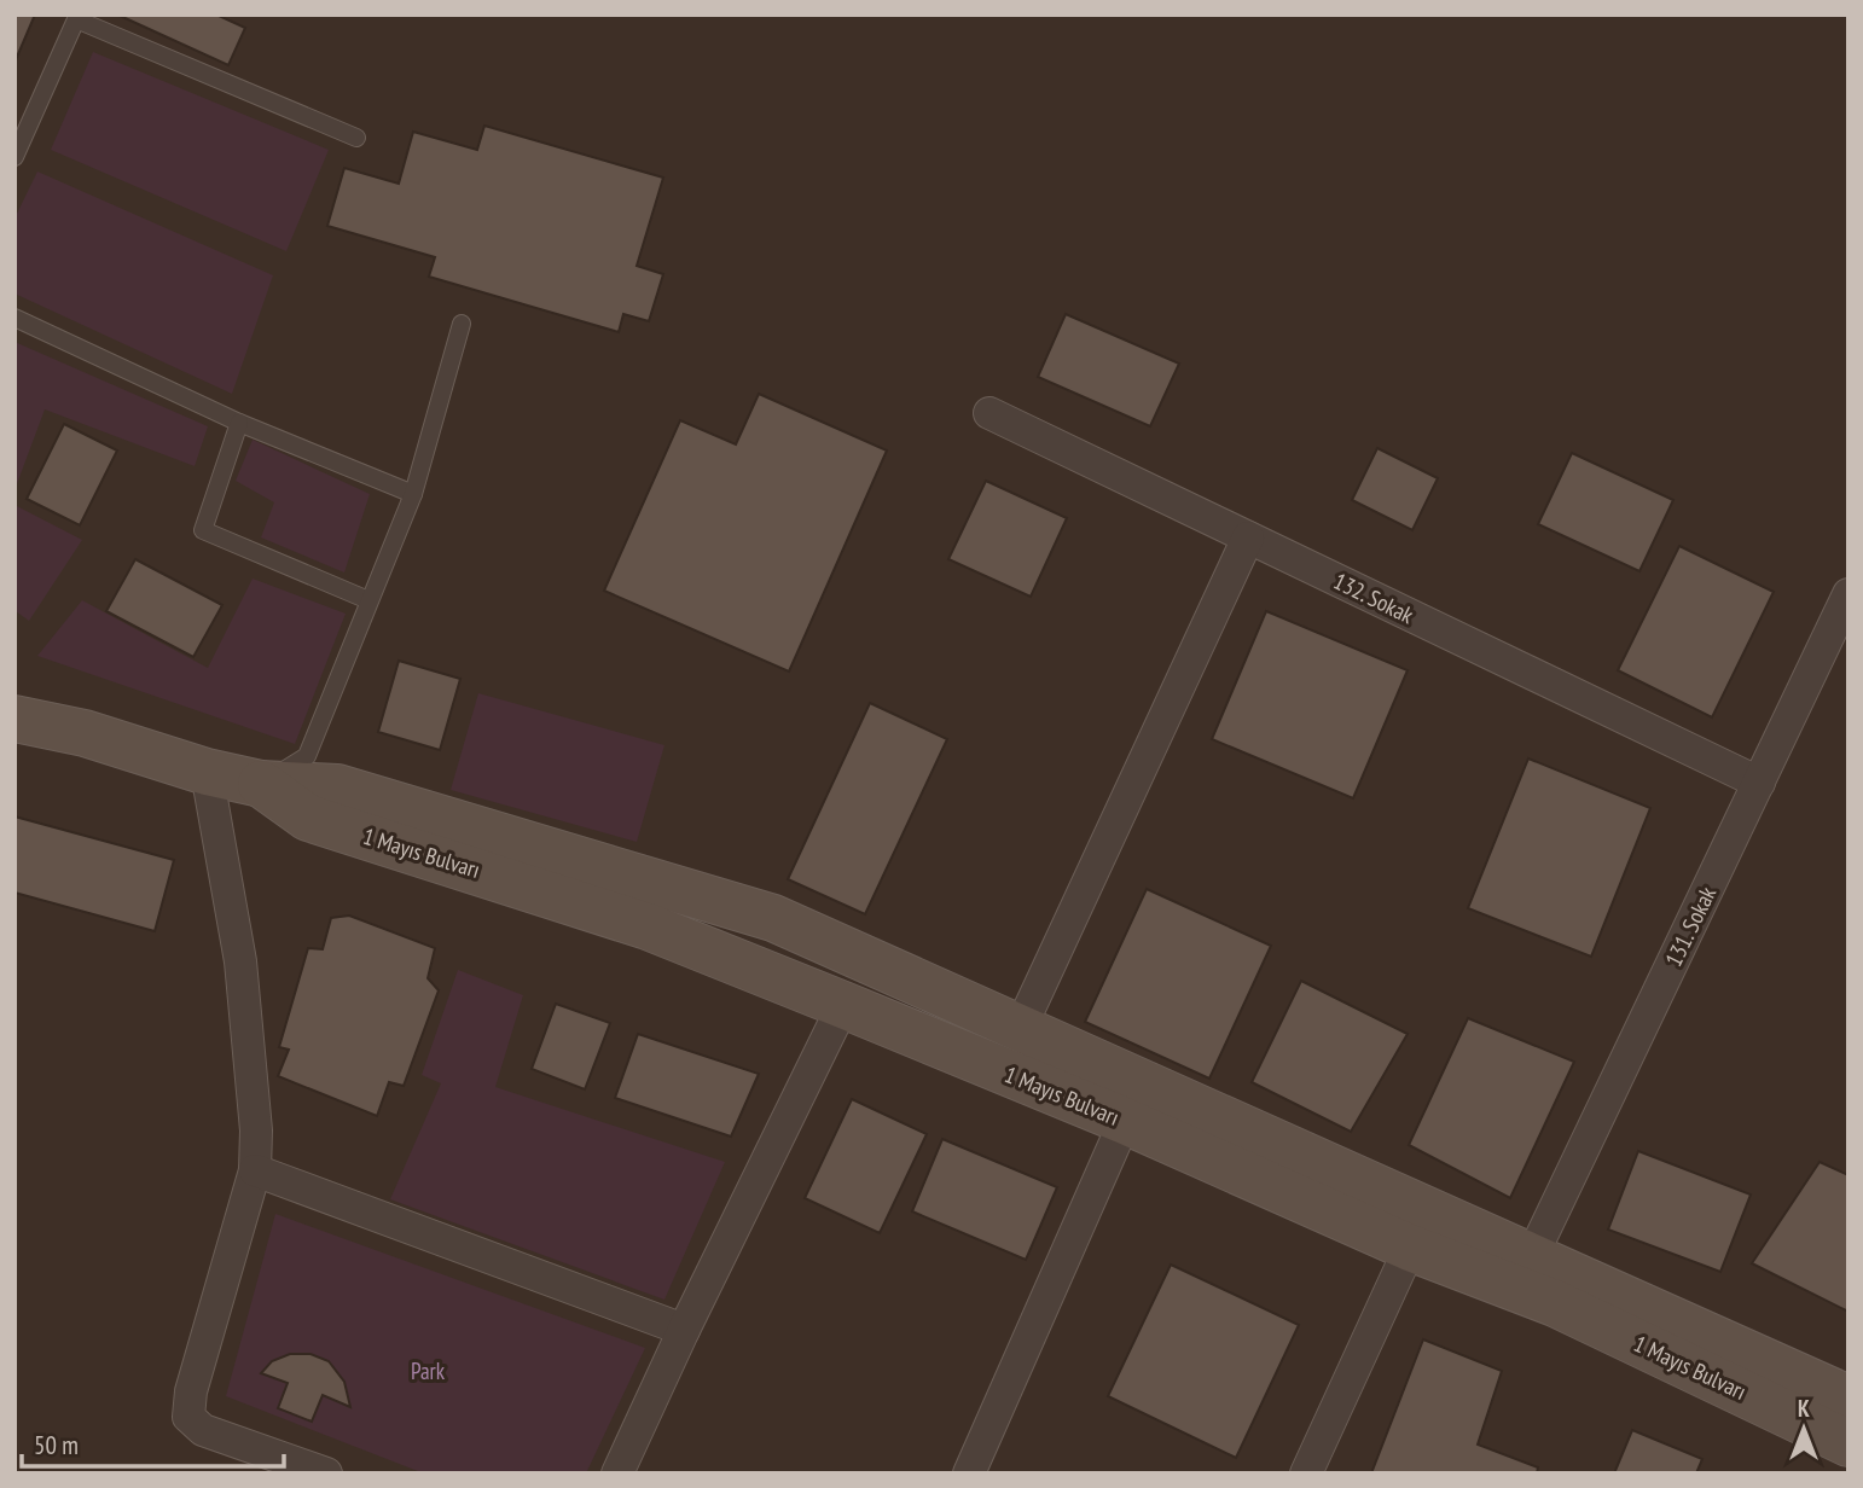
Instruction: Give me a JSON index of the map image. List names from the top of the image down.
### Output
{
  "streets": {
    "main road": ["1 Mayıs Bulvarı"],
    "street": ["132. Sokak", "131. Sokak"]
  },
  "crossings": [
    ["132. Sokak", "131. Sokak"],
    ["1 Mayıs Bulvarı", "131. Sokak"]
  ],
  "parks": ["Park"],
  "scale_bar": "50 m",
  "north": "top"
}
